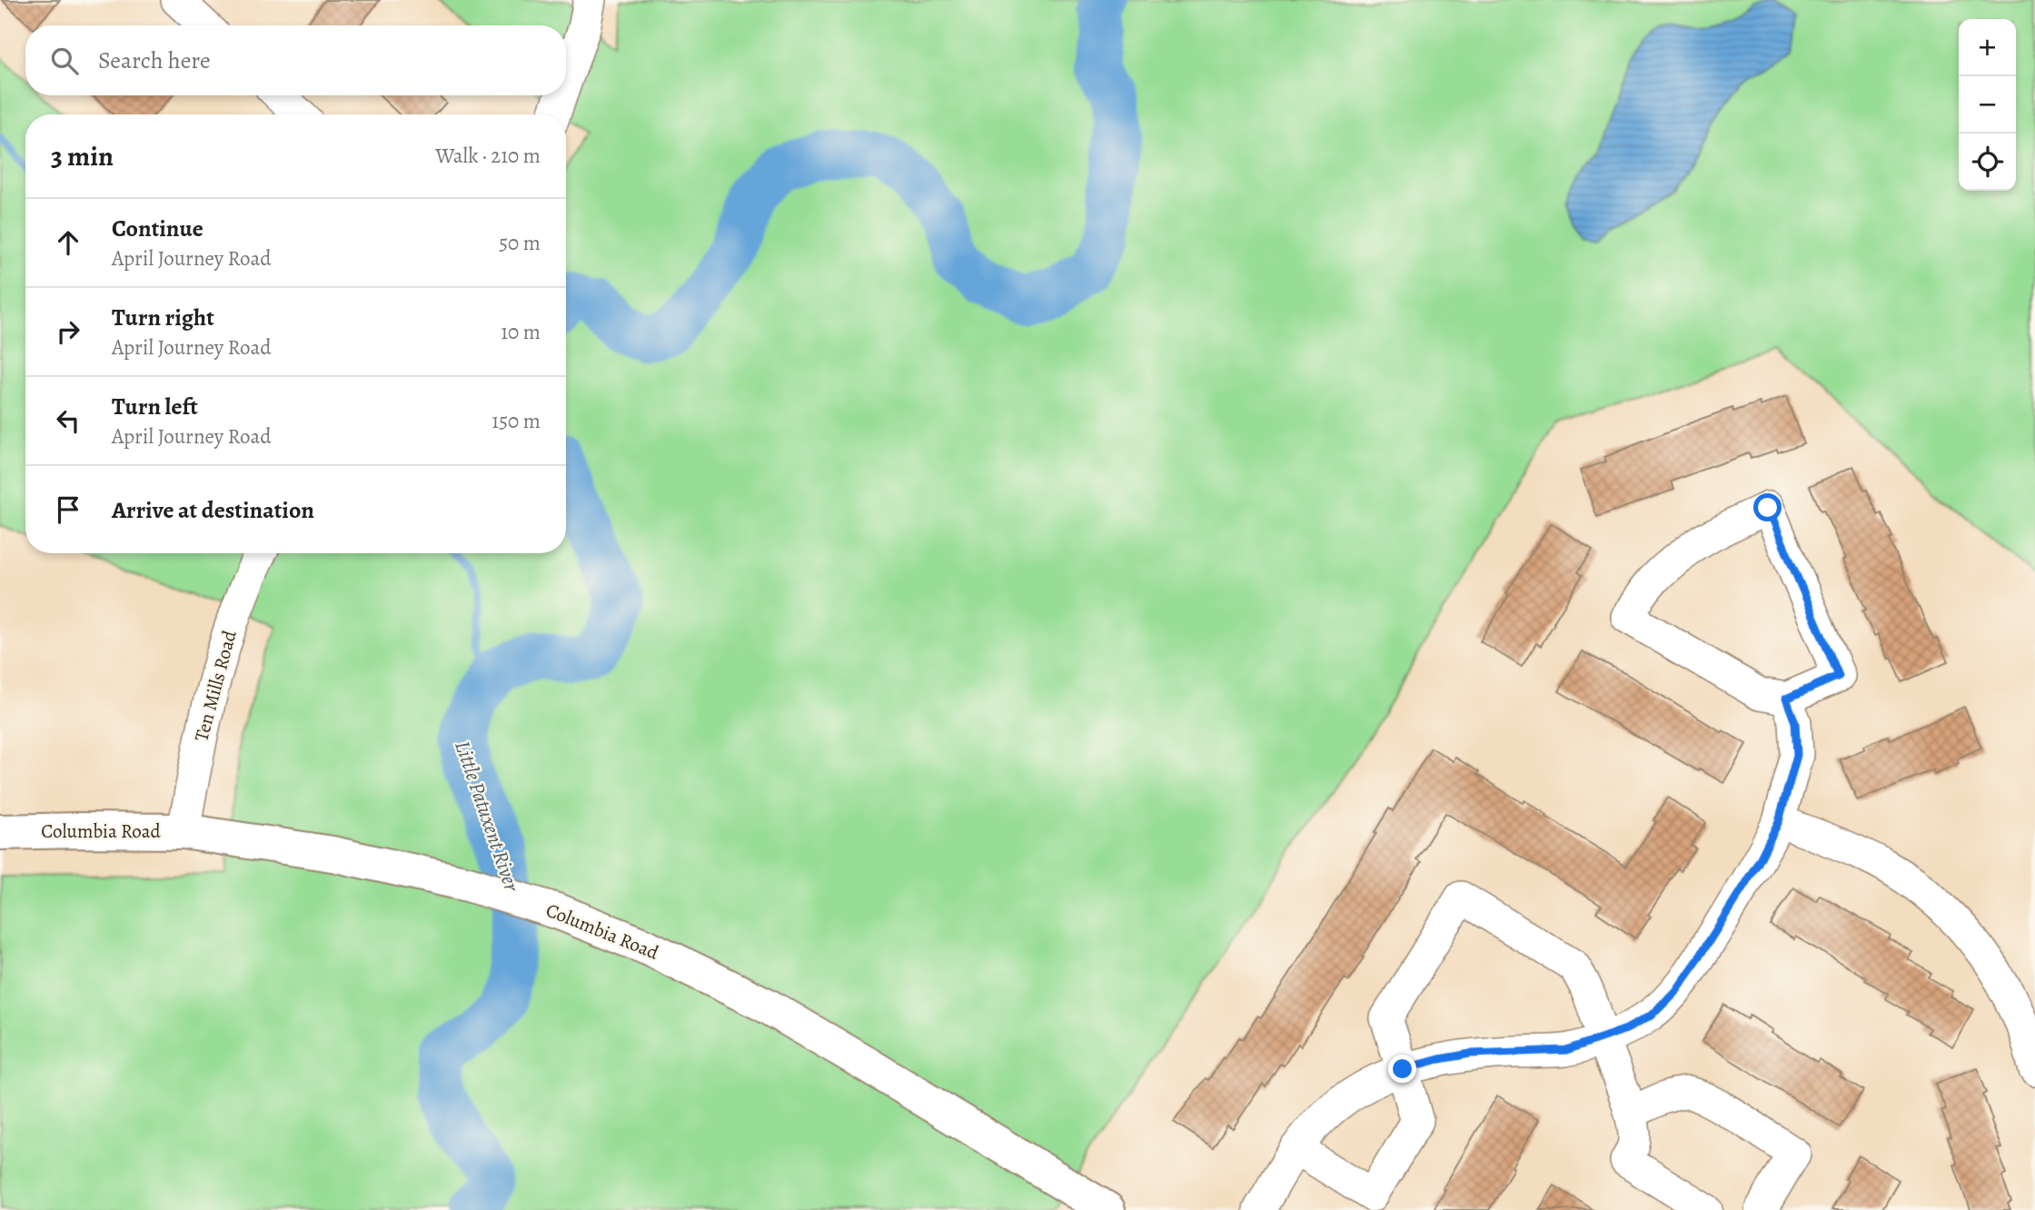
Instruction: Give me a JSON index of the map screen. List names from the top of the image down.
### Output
{
  "streets": {
    "main road": ["Columbia Road"],
    "street": ["Ten Mills Road"]
  },
  "crossings": [
    ["Ten Mills Road", "Columbia Road"]
  ],
  "water": ["Little Patuxent River"],
  "page": {
    "map_buttons": ["+", "−"],
    "search": "Search here",
    "heading": ["3 min", "Walk · 210 m"],
    "list": [
      ["Continue", "April Journey Road", "50 m"],
      ["Turn right", "April Journey Road", "10 m"],
      ["Turn left", "April Journey Road", "150 m"],
      "Arrive at destination"
    ]
  }
}
